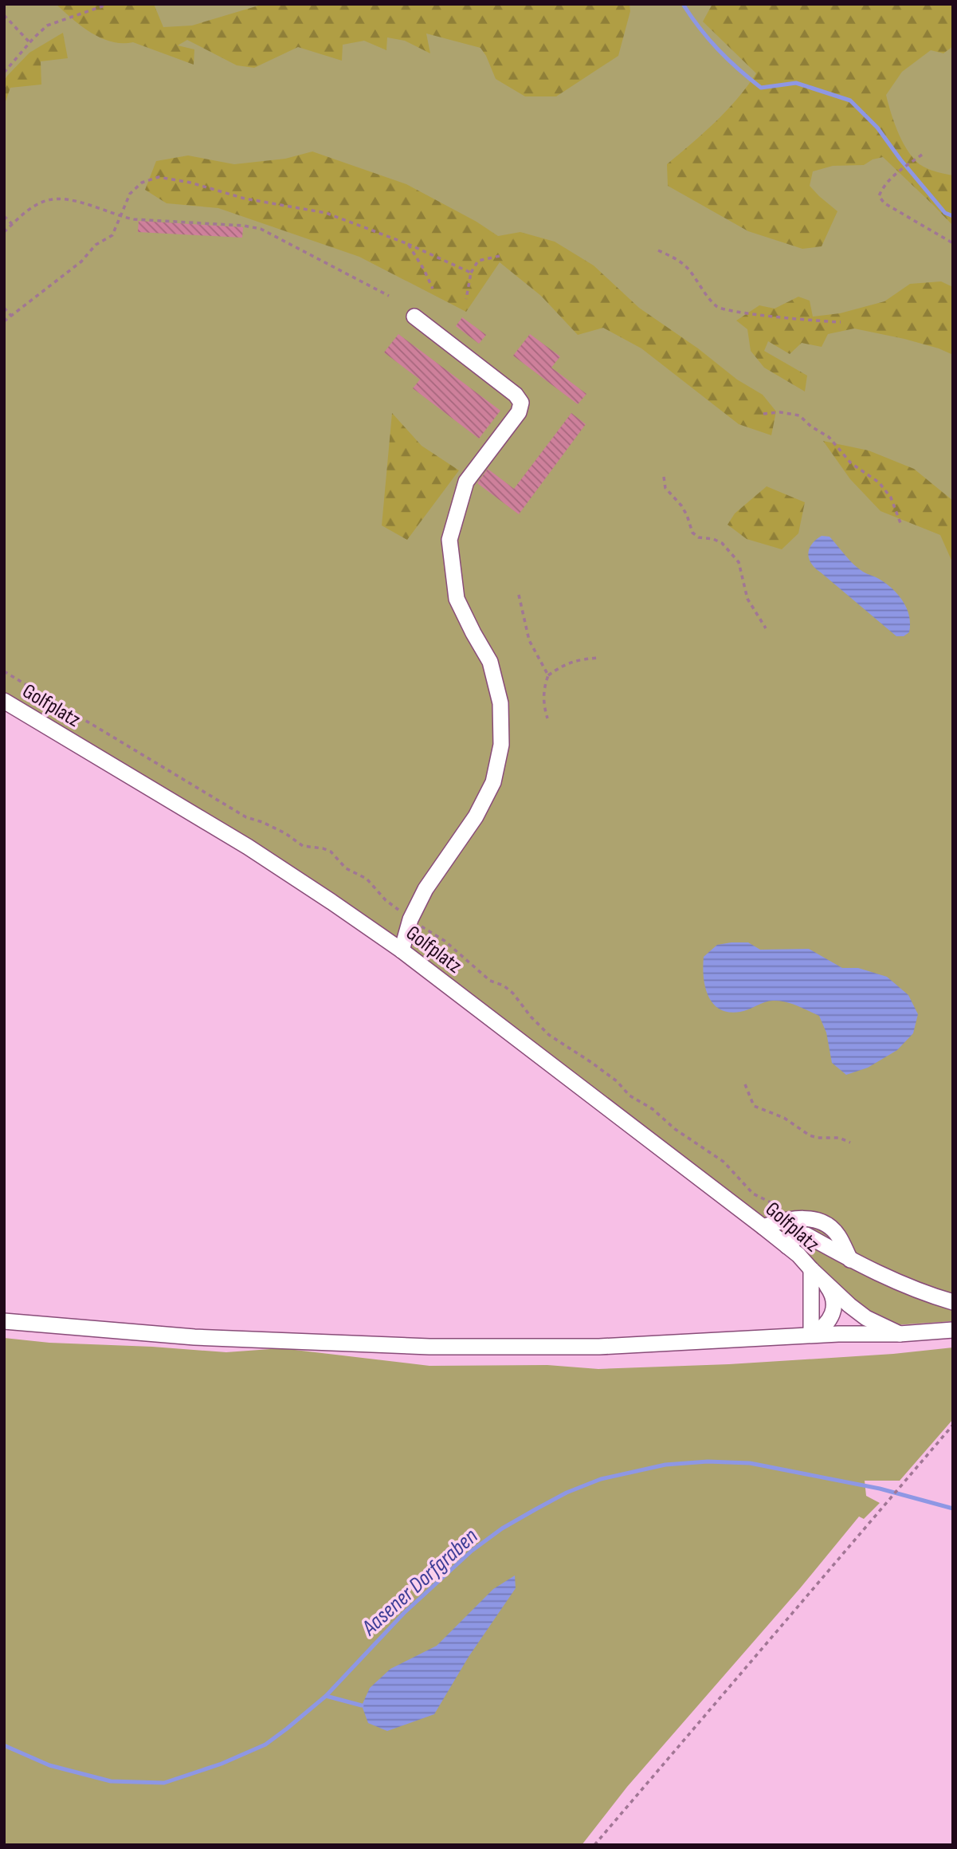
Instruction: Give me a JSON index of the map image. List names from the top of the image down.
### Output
{
  "streets": {
    "street": ["Golfplatz"]
  },
  "water": ["Aasener Dorfgraben"]
}
